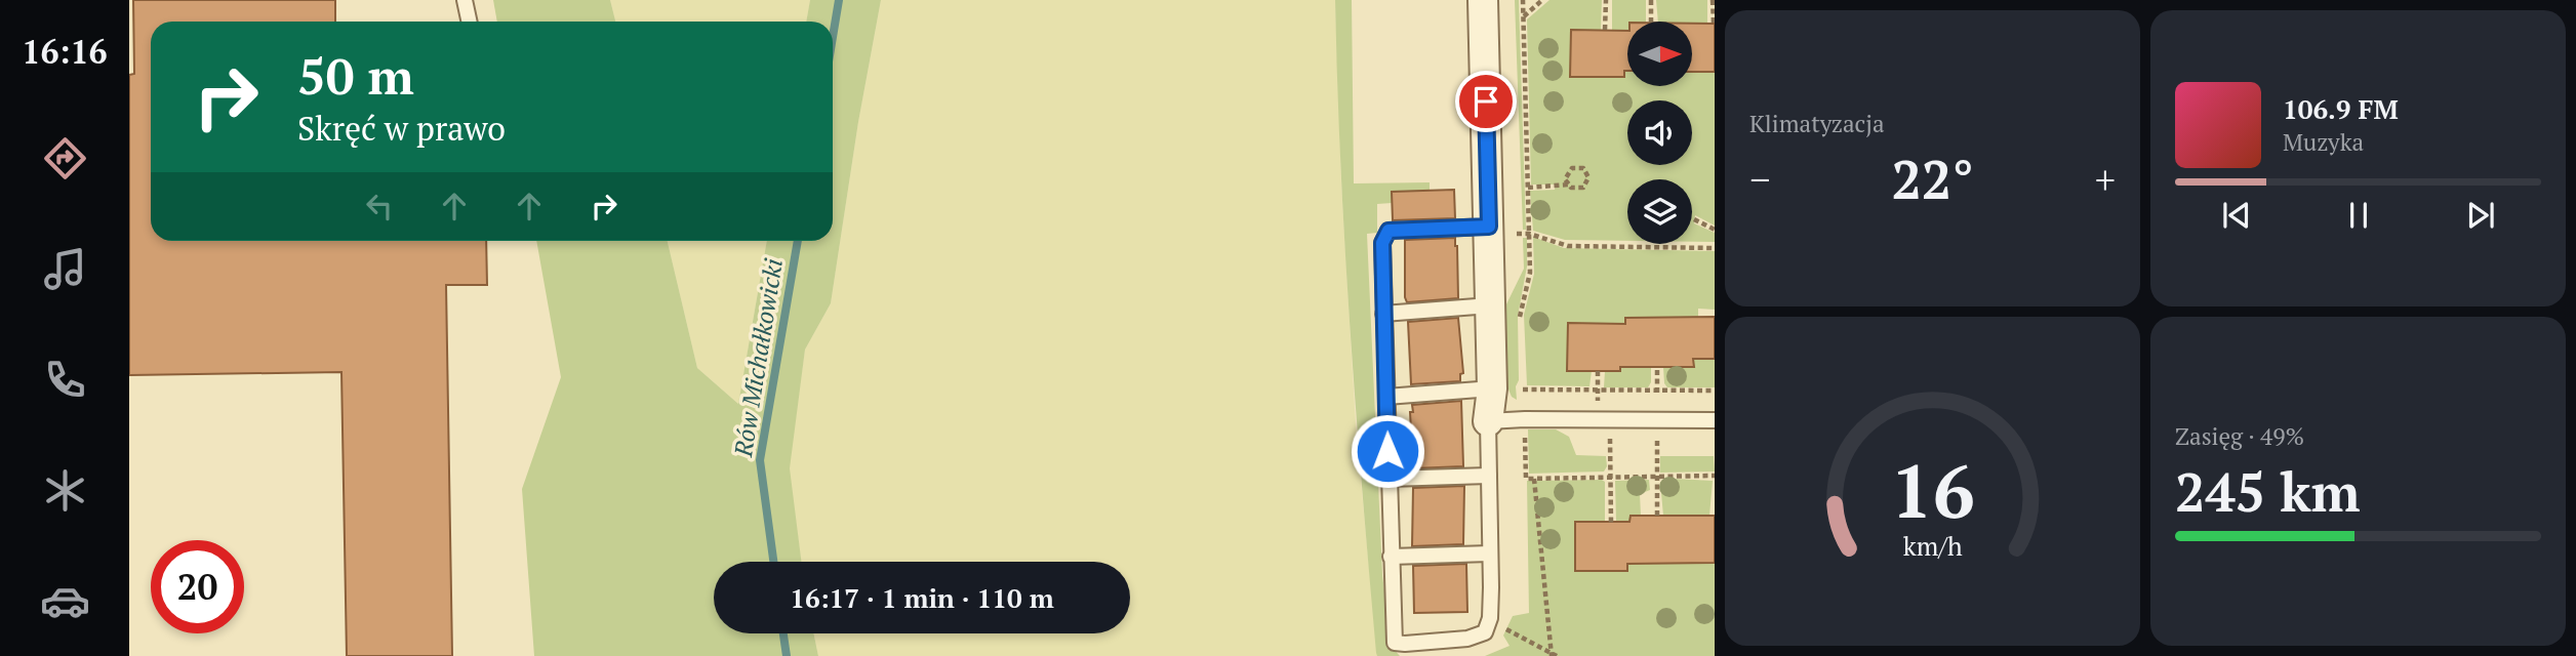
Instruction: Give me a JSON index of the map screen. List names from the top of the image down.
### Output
{
  "water": ["Rów Michałkowicki"],
  "north": "right",
  "page": {
    "tabs": "16:16",
    "tile": [
      "Klimatyzacja",
      ["Zasięg · 49%", "245 km"]
    ],
    "turn": ["50 m", "Skręć w prawo"],
    "song": ["106.9 FM", "Muzyka"],
    "heat": ["−", "22°", "+"],
    "limit": "20",
    "trip": "16:17 · 1 min · 110 m",
    "gauge": ["16", "km/h"]
  }
}
